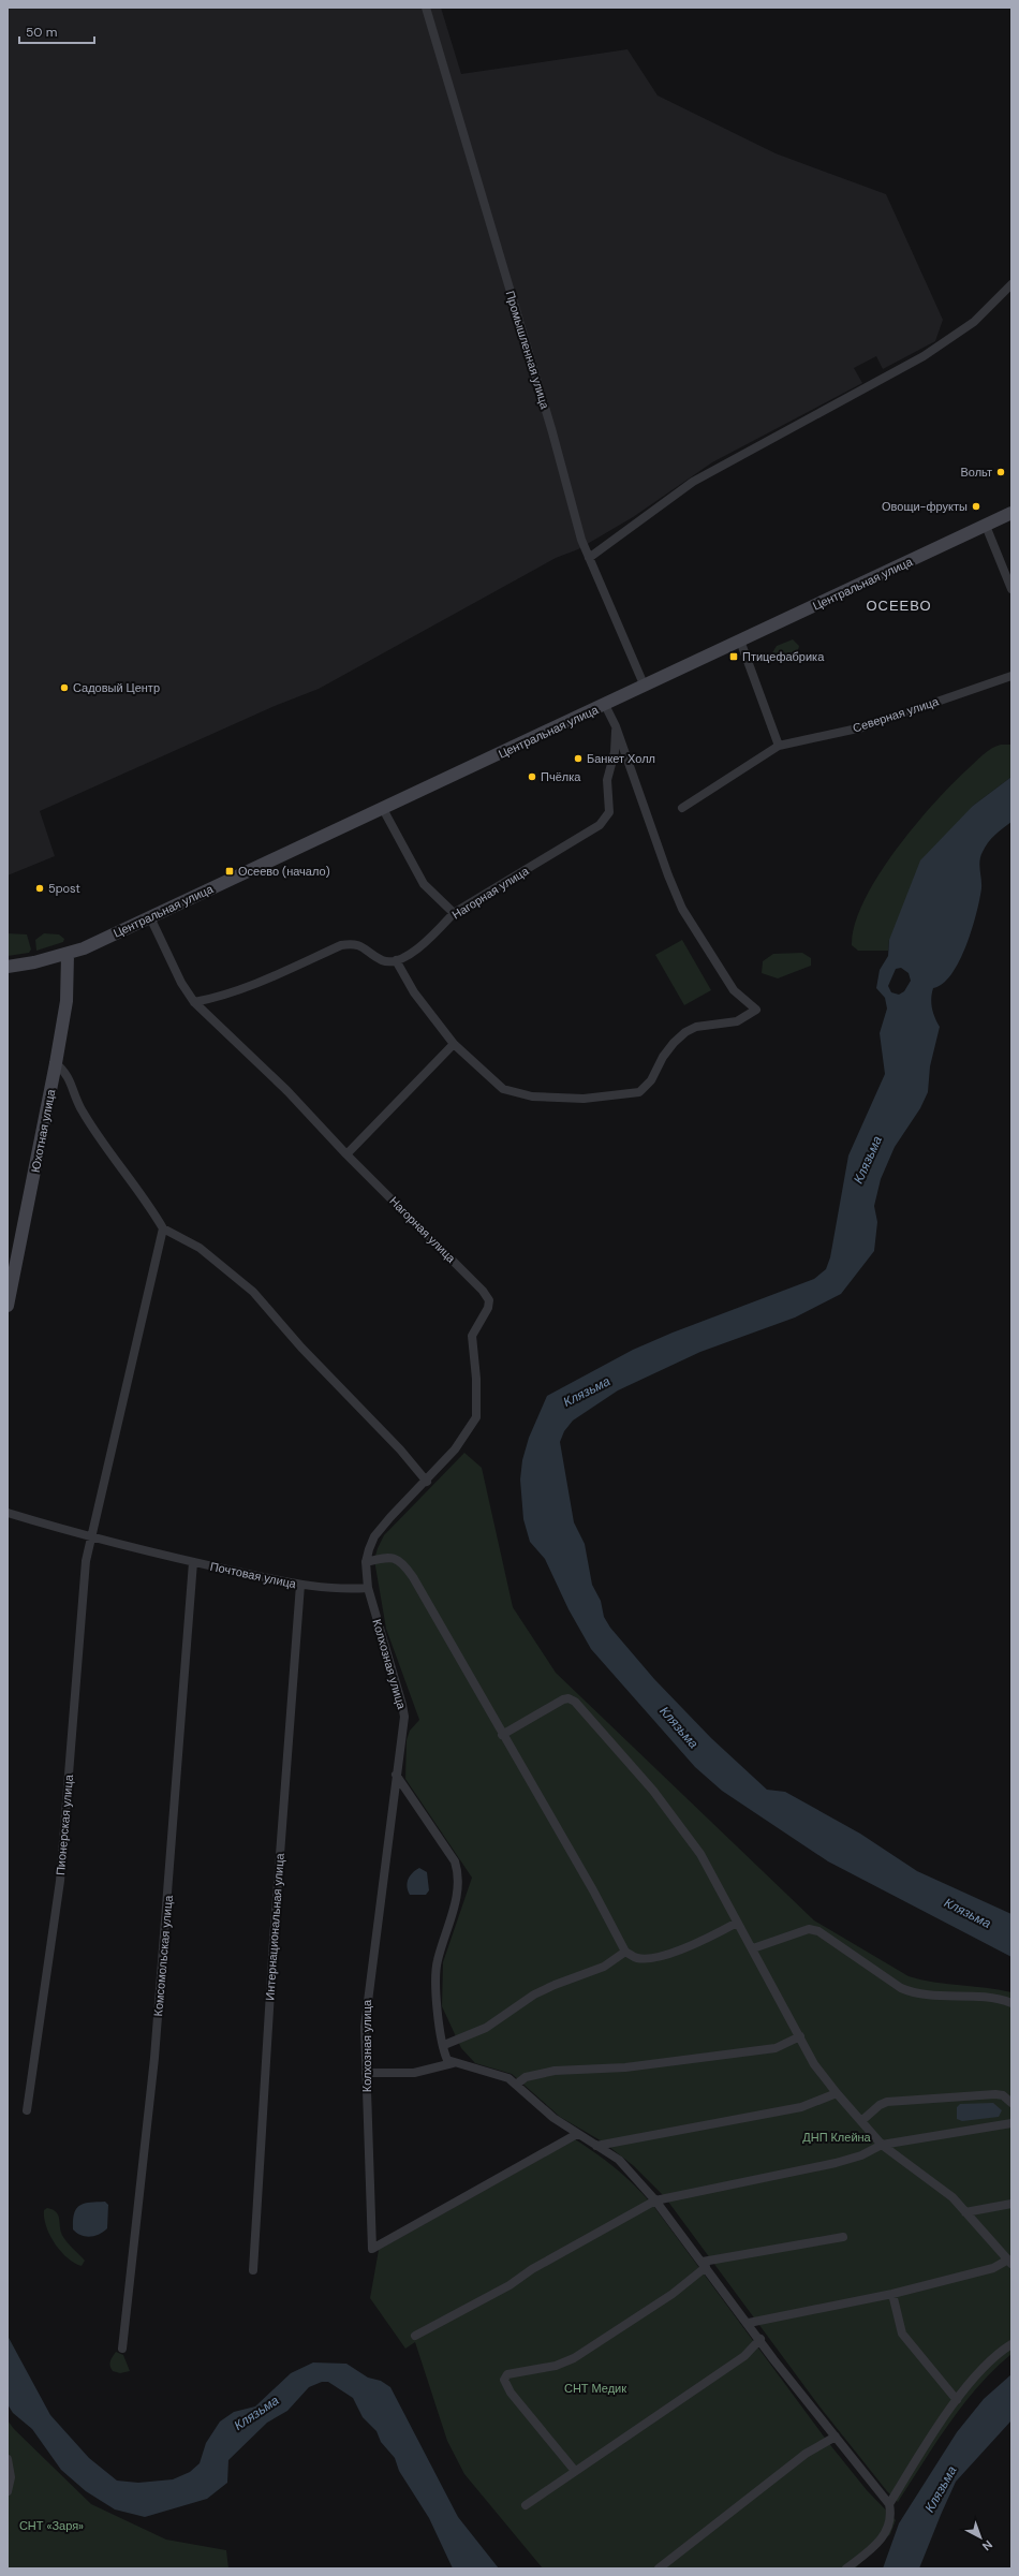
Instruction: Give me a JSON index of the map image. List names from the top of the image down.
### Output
{
  "streets": {
    "main road": ["Центральная улица", "Юхотная улица"],
    "street": [
      "Промышленная улица",
      "Северная улица",
      "Нагорная улица",
      "Почтовая улица",
      "Колхозная улица",
      "Пионерская улица",
      "Интернациональная улица",
      "Комсомольская улица"
    ]
  },
  "crossings": [
    ["Промышленная улица", "Центральная улица"],
    ["Центральная улица", "Нагорная улица"],
    ["Центральная улица", "Юхотная улица"],
    ["Почтовая улица", "Колхозная улица"],
    ["Почтовая улица", "Пионерская улица"],
    ["Почтовая улица", "Интернациональная улица"],
    ["Почтовая улица", "Комсомольская улица"]
  ],
  "districts": ["ОСЕЕВО"],
  "water": ["Клязьма"],
  "parks": ["ДНП Клейна", "СНТ Медик", "СНТ «Заря»"],
  "places": {
    "other": [
      "Вольт",
      "Овощи-фрукты",
      "Садовый Центр",
      "Банкет Холл",
      "Пчёлка",
      "5post"
    ],
    "transit": ["Птицефабрика", "Осеево (начало)"]
  },
  "scale_bar": "50 m",
  "north": "bottom right"
}
